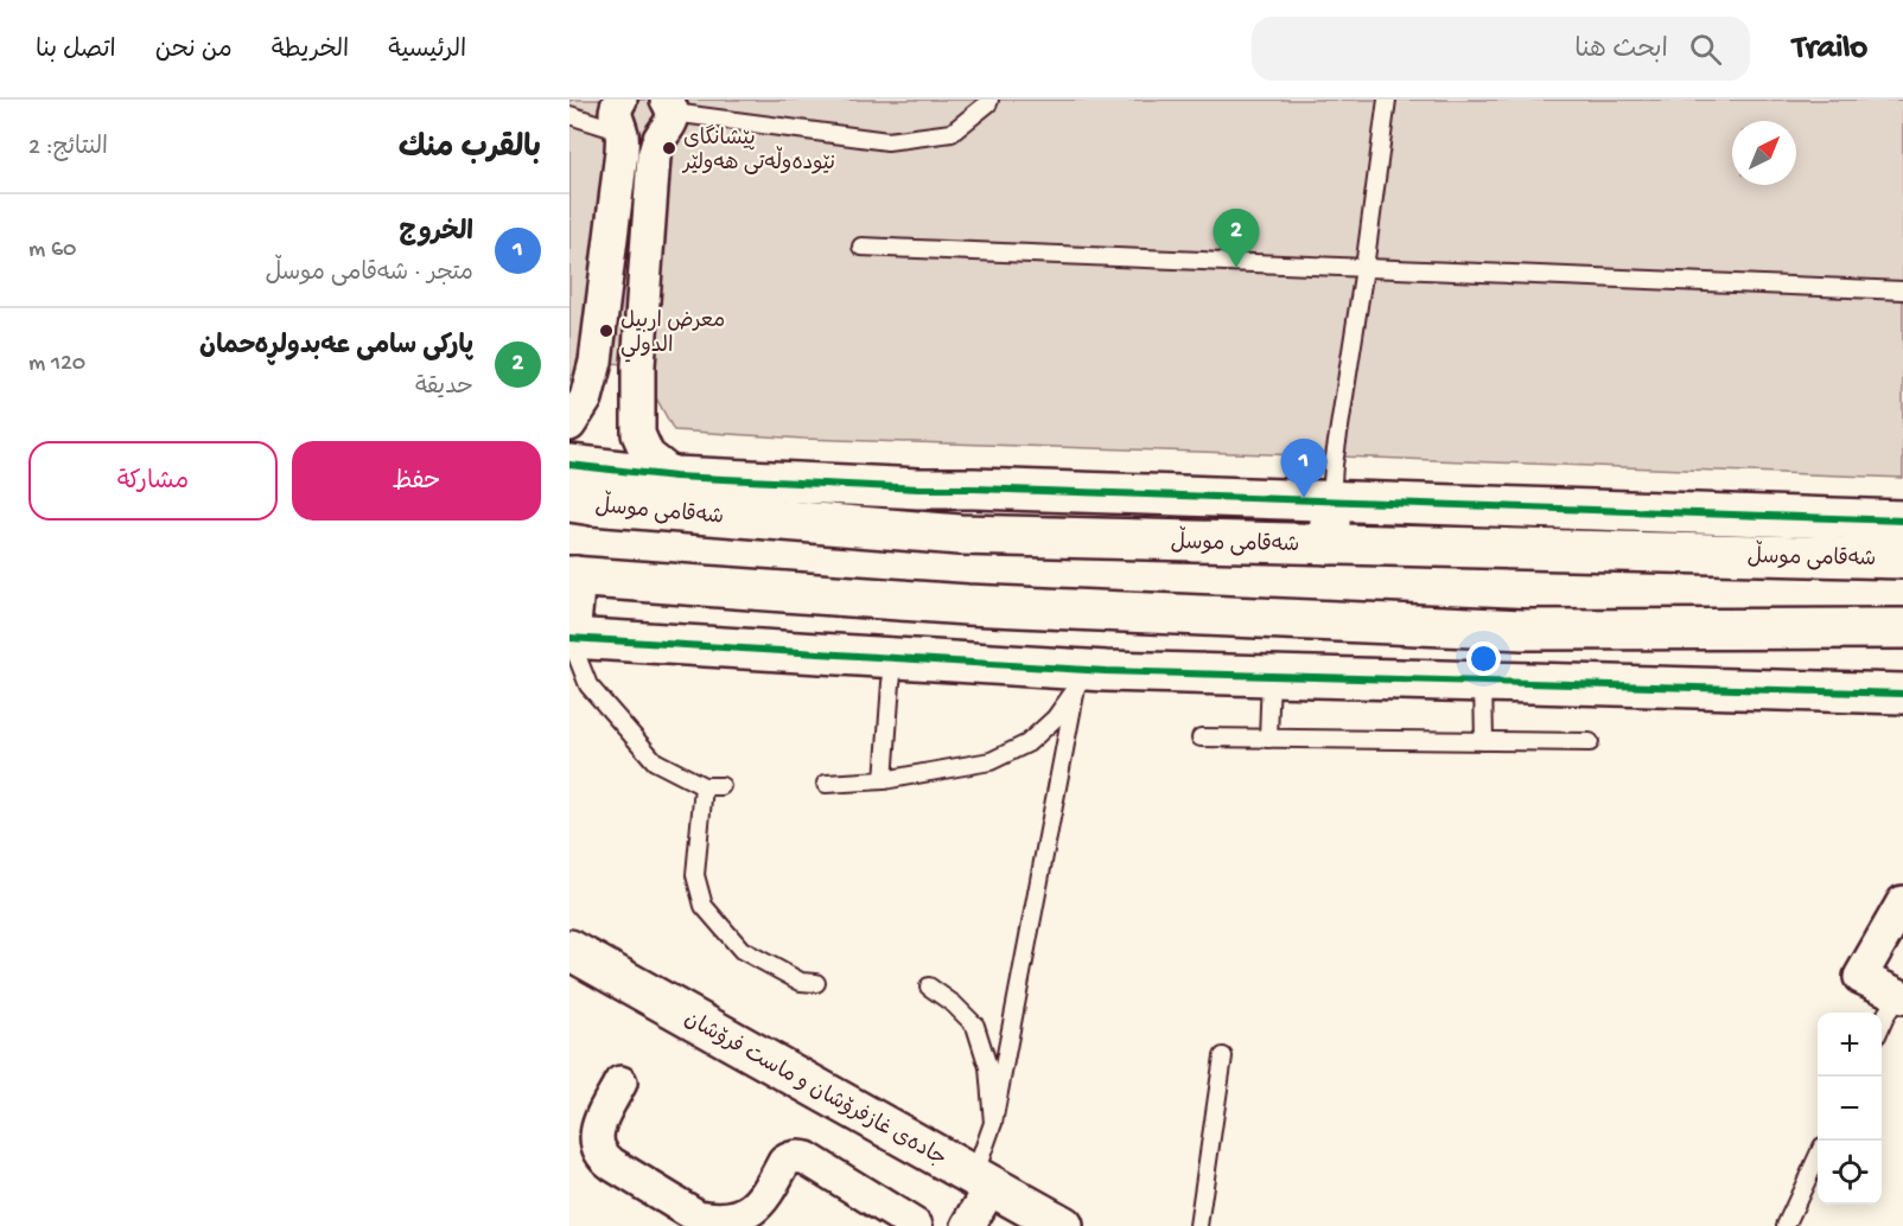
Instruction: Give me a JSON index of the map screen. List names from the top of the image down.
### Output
{
  "streets": {
    "main road": ["شەقامی موسڵ", "جاده‌ی غازفرۆشان و ماست فرۆشان"]
  },
  "places": ["پێشانگای نێودەوڵەتی هەولێر", "معرض اربيل الدولي"],
  "north": "top right",
  "page": {
    "header": "Trailo",
    "search": "ابحث هنا",
    "nav": [
      "الرئيسية",
      "الخريطة",
      "من نحن",
      "اتصل بنا"
    ],
    "heading": ["بالقرب منك", "النتائج: 2"],
    "list": [
      {
        "mark": "1",
        "name": "الخروج",
        "note": "متجر · شەقامی موسڵ",
        "value": "60 m"
      },
      {
        "mark": "2",
        "name": "پارکی سامی عەبدولڕەحمان",
        "note": "حديقة",
        "value": "120 m"
      }
    ],
    "pins": ["2", "1"],
    "buttons": ["حفظ", "مشاركة"],
    "map_buttons": ["+", "−"]
  }
}
